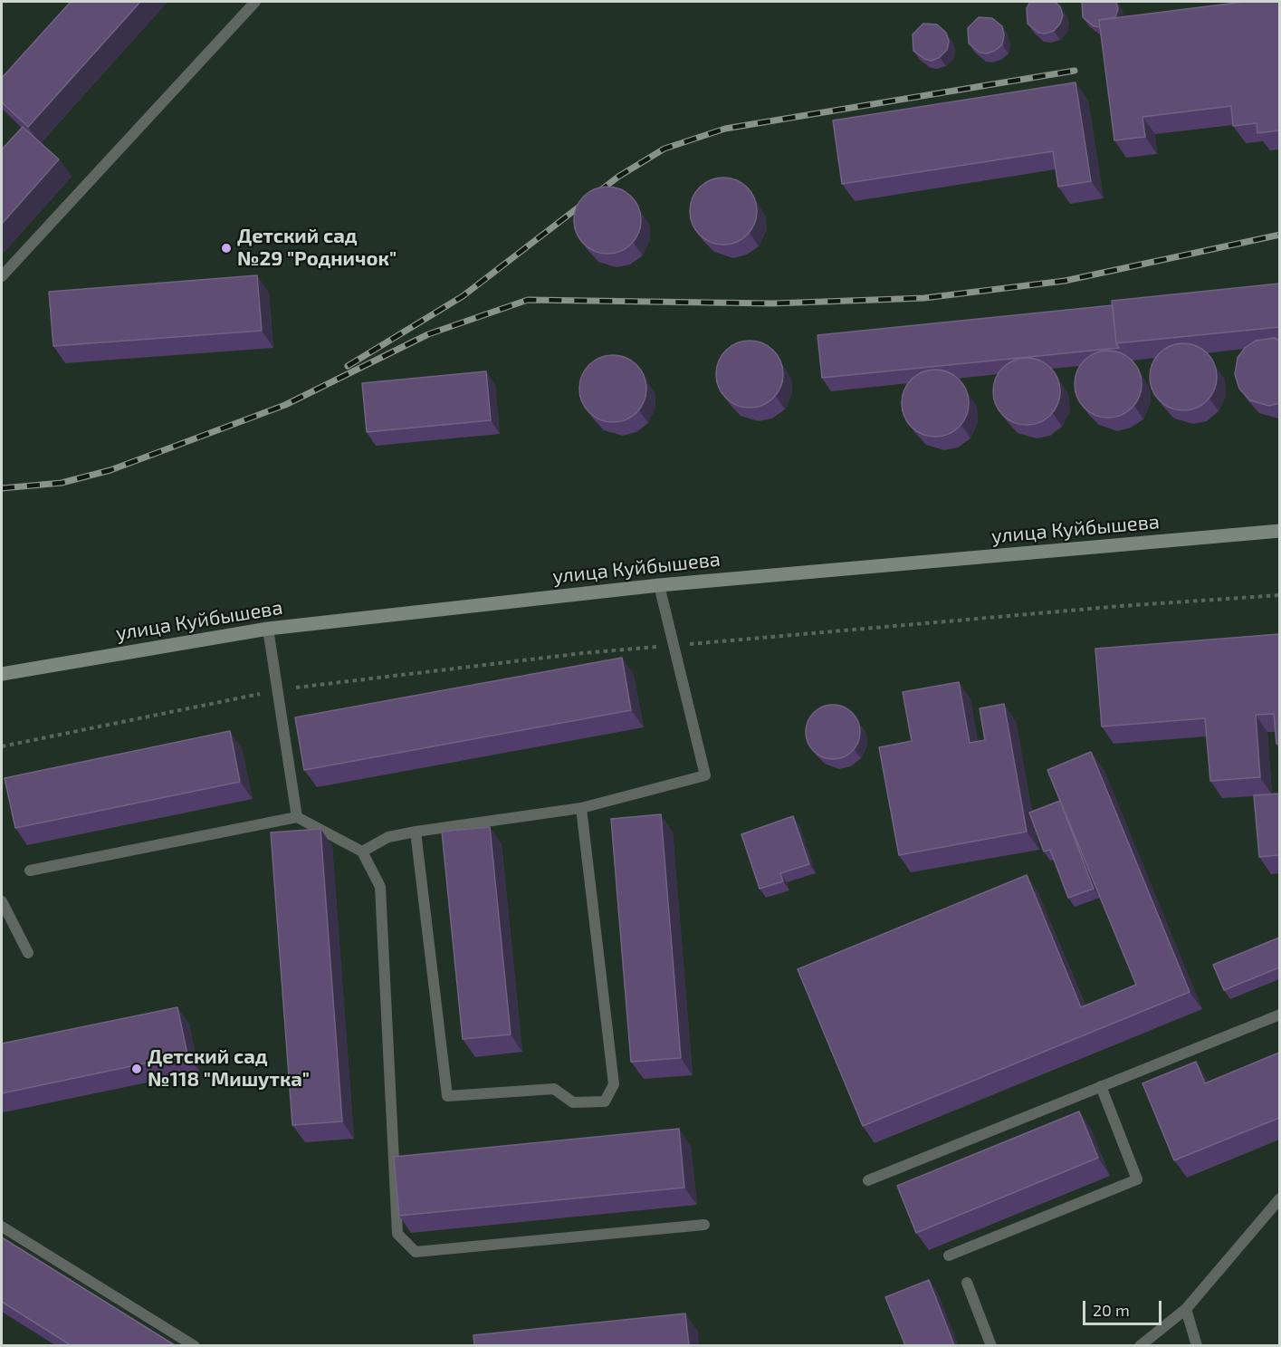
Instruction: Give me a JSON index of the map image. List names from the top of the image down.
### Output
{
  "streets": {
    "main road": ["улица Куйбышева"]
  },
  "places": ["Детский сад №29 \"Родничок\"", "Детский сад №118 \"Мишутка\""],
  "scale_bar": "20 m"
}
